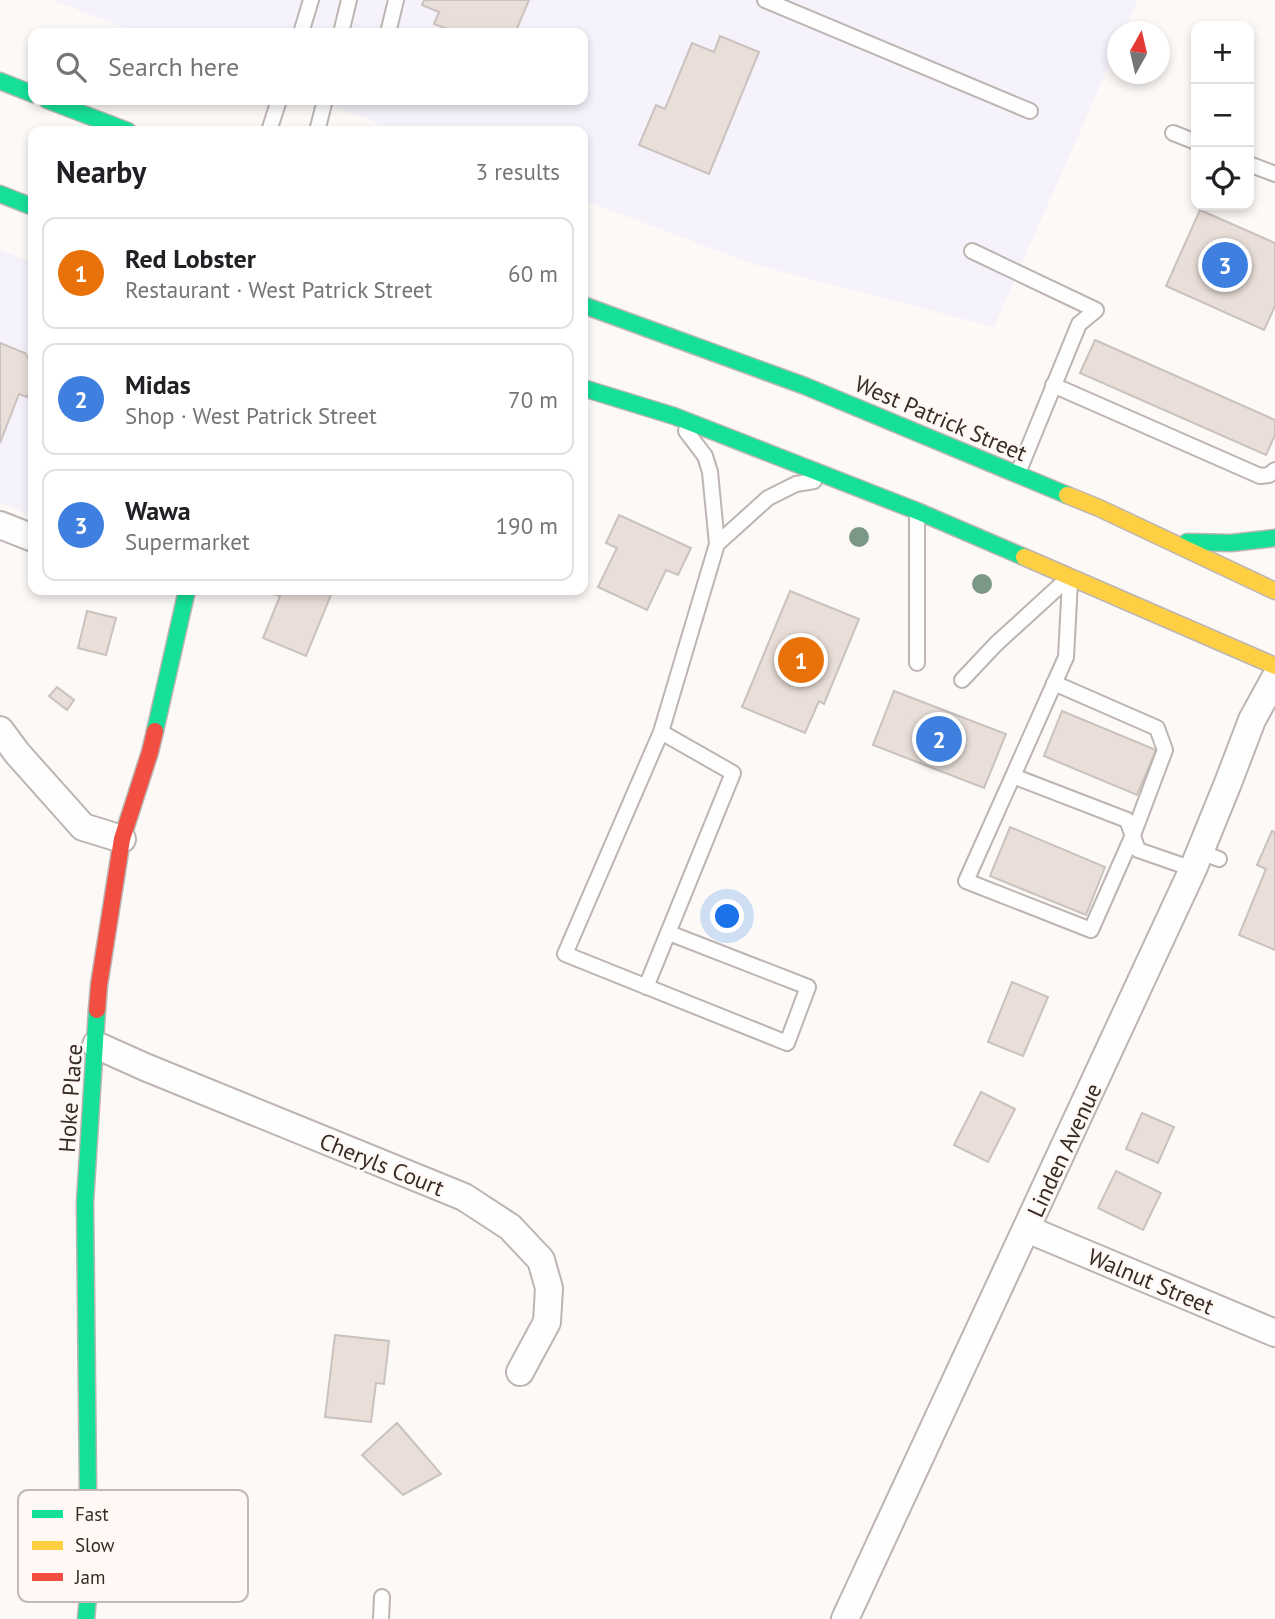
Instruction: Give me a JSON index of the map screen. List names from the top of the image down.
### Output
{
  "streets": {
    "main road": ["West Patrick Street", "Hoke Place"],
    "street": ["Linden Avenue", "Cheryls Court", "Walnut Street"]
  },
  "crossings": [
    ["Hoke Place", "Cheryls Court"],
    ["Linden Avenue", "Walnut Street"]
  ],
  "legend": ["Fast", "Slow", "Jam"],
  "north": "top",
  "page": {
    "map_buttons": ["+", "−"],
    "search": "Search here",
    "heading": ["Nearby", "3 results"],
    "list": [
      {
        "mark": "1",
        "name": "Red Lobster",
        "note": "Restaurant · West Patrick Street",
        "value": "60 m"
      },
      {
        "mark": "2",
        "name": "Midas",
        "note": "Shop · West Patrick Street",
        "value": "70 m"
      },
      {
        "mark": "3",
        "name": "Wawa",
        "note": "Supermarket",
        "value": "190 m"
      }
    ],
    "pins": ["3", "1", "2"]
  }
}
